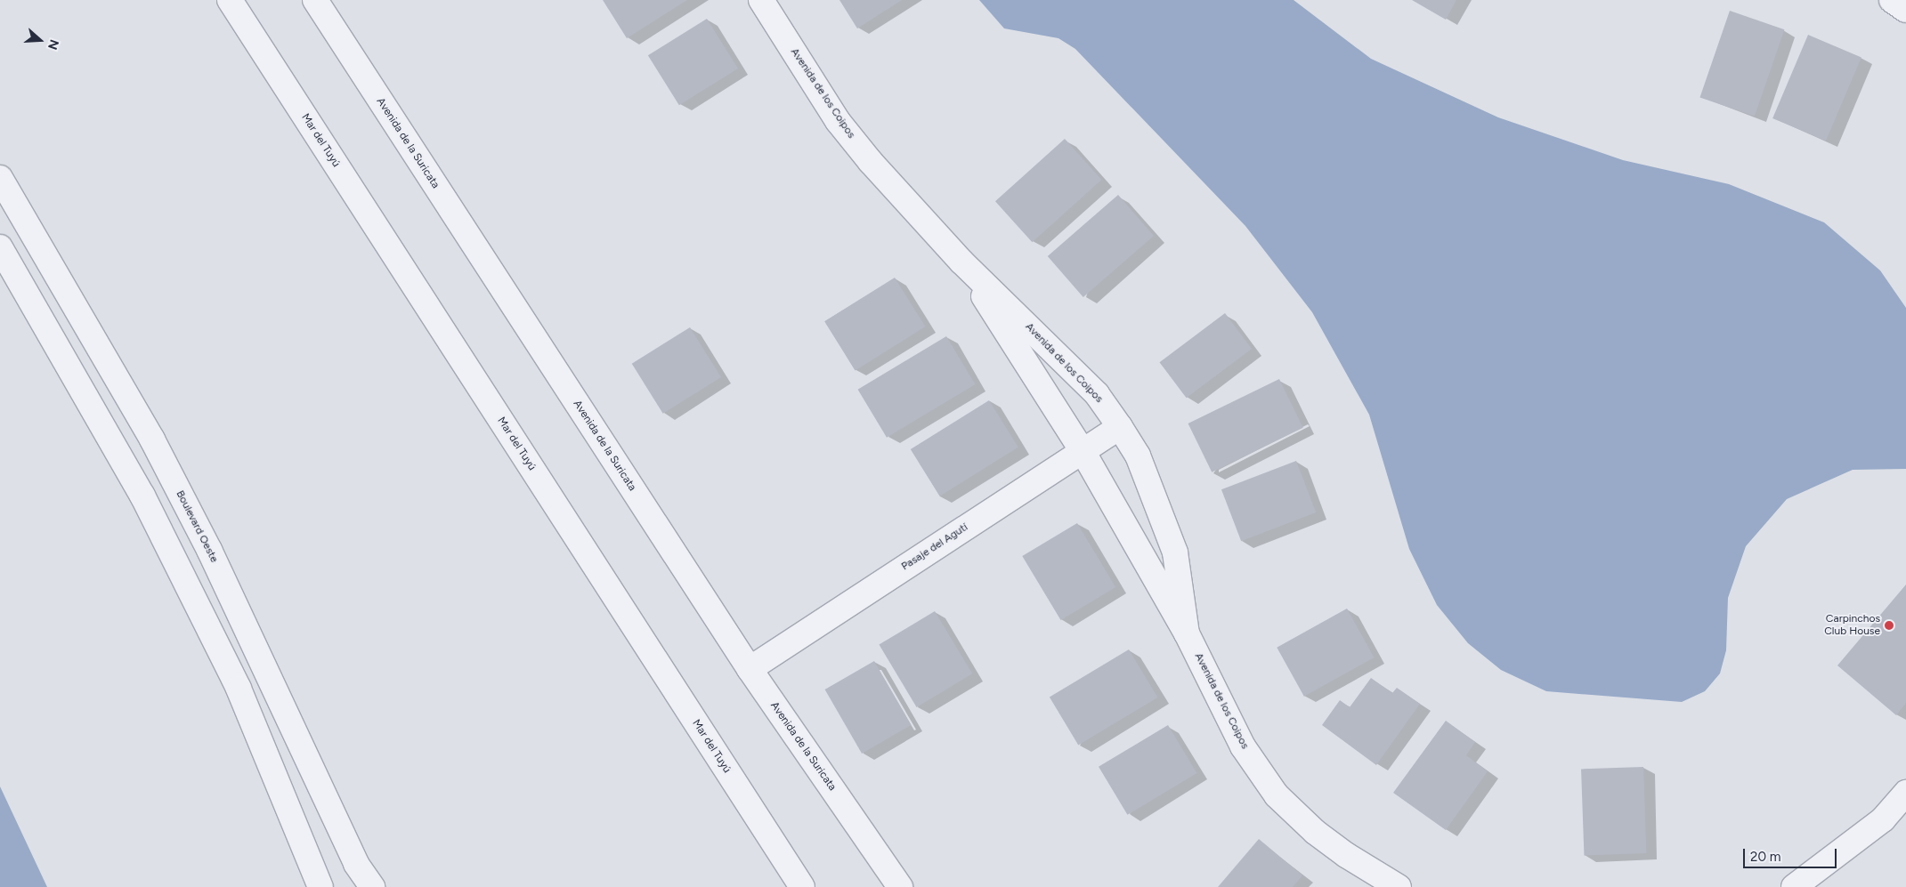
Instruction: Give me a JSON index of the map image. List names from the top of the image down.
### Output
{
  "streets": {
    "street": [
      "Avenida de los Coipos",
      "Mar del Tuyú",
      "Avenida de la Suricata",
      "Boulevard Oeste",
      "Pasaje del Agutí"
    ]
  },
  "crossings": [
    ["Avenida de los Coipos", "Pasaje del Agutí"],
    ["Avenida de la Suricata", "Pasaje del Agutí"]
  ],
  "places": ["Carpinchos Club House"],
  "scale_bar": "20 m",
  "north": "right"
}
